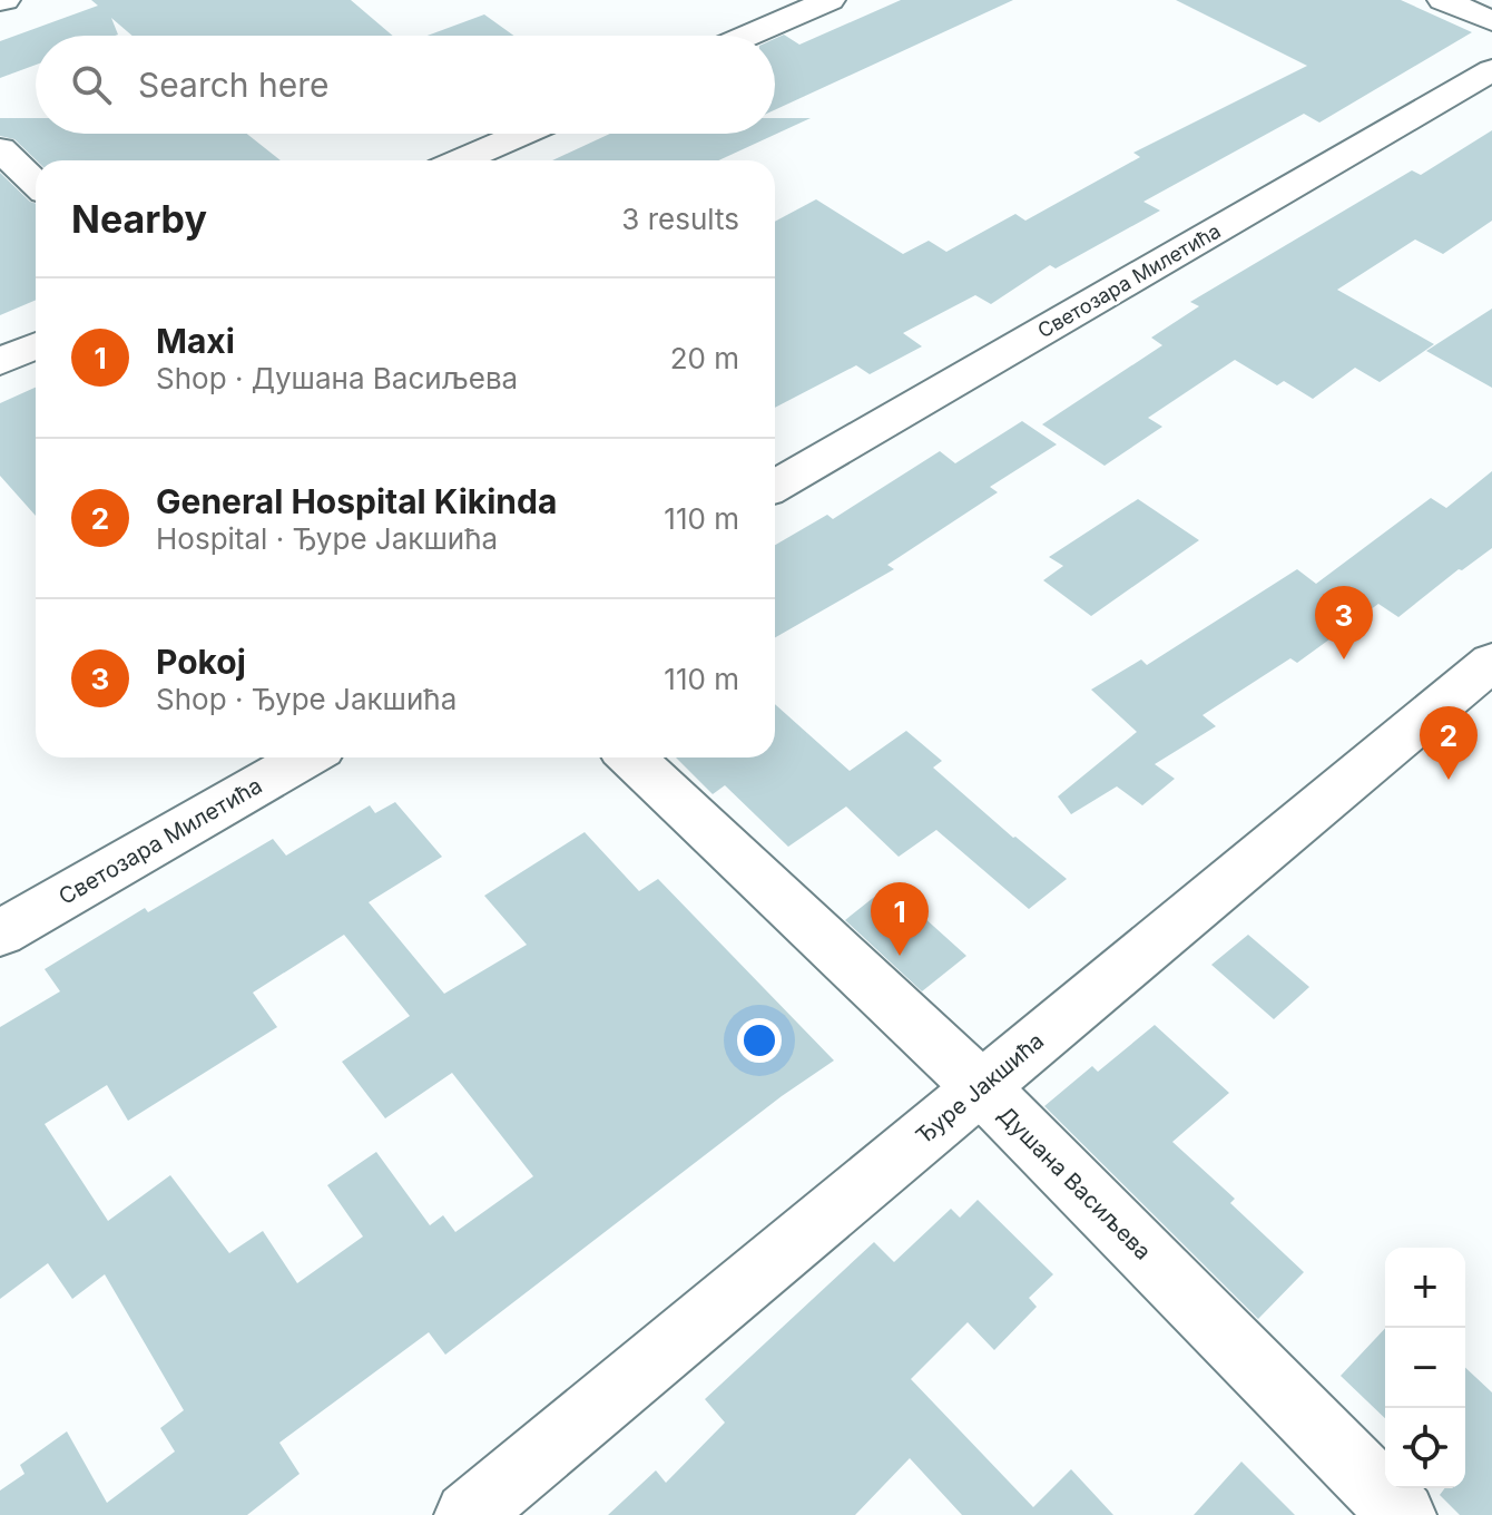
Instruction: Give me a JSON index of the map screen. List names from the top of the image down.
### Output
{
  "streets": {
    "street": ["Светозара Милетића", "Ђуре Јакшића", "Душана Васиљева"]
  },
  "crossings": [
    ["Ђуре Јакшића", "Душана Васиљева"]
  ],
  "page": {
    "search": "Search here",
    "heading": ["Nearby", "3 results"],
    "list": [
      {
        "mark": "1",
        "name": "Maxi",
        "note": "Shop · Душана Васиљева",
        "value": "20 m"
      },
      {
        "mark": "2",
        "name": "General Hospital Kikinda",
        "note": "Hospital · Ђуре Јакшића",
        "value": "110 m"
      },
      {
        "mark": "3",
        "name": "Pokoj",
        "note": "Shop · Ђуре Јакшића",
        "value": "110 m"
      }
    ],
    "pins": ["3", "2", "1"],
    "map_buttons": ["+", "−"]
  }
}
